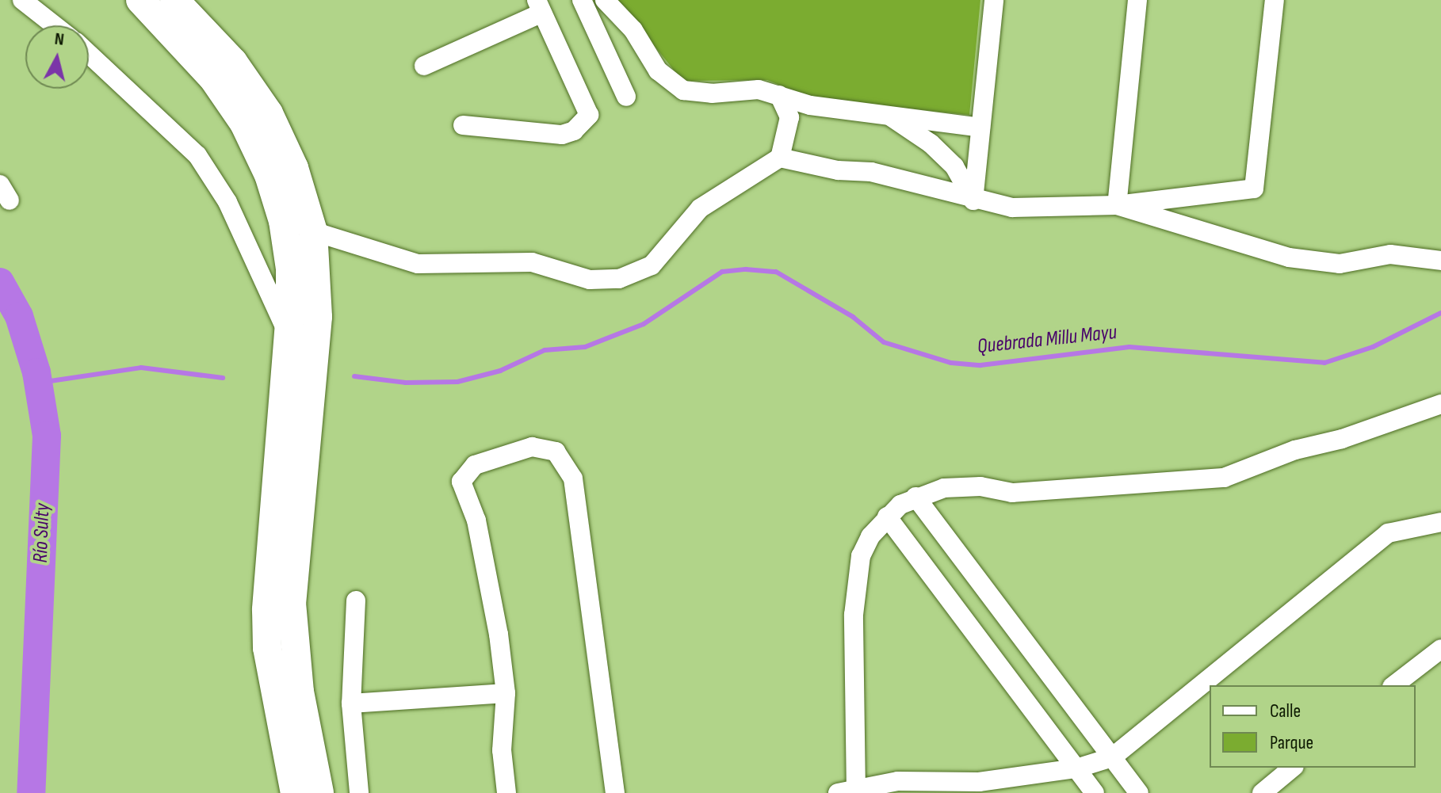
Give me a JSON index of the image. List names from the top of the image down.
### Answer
{
  "water": ["Quebrada Millu Mayu", "Río Sulty"],
  "legend": ["Calle", "Parque"],
  "north": "top"
}
